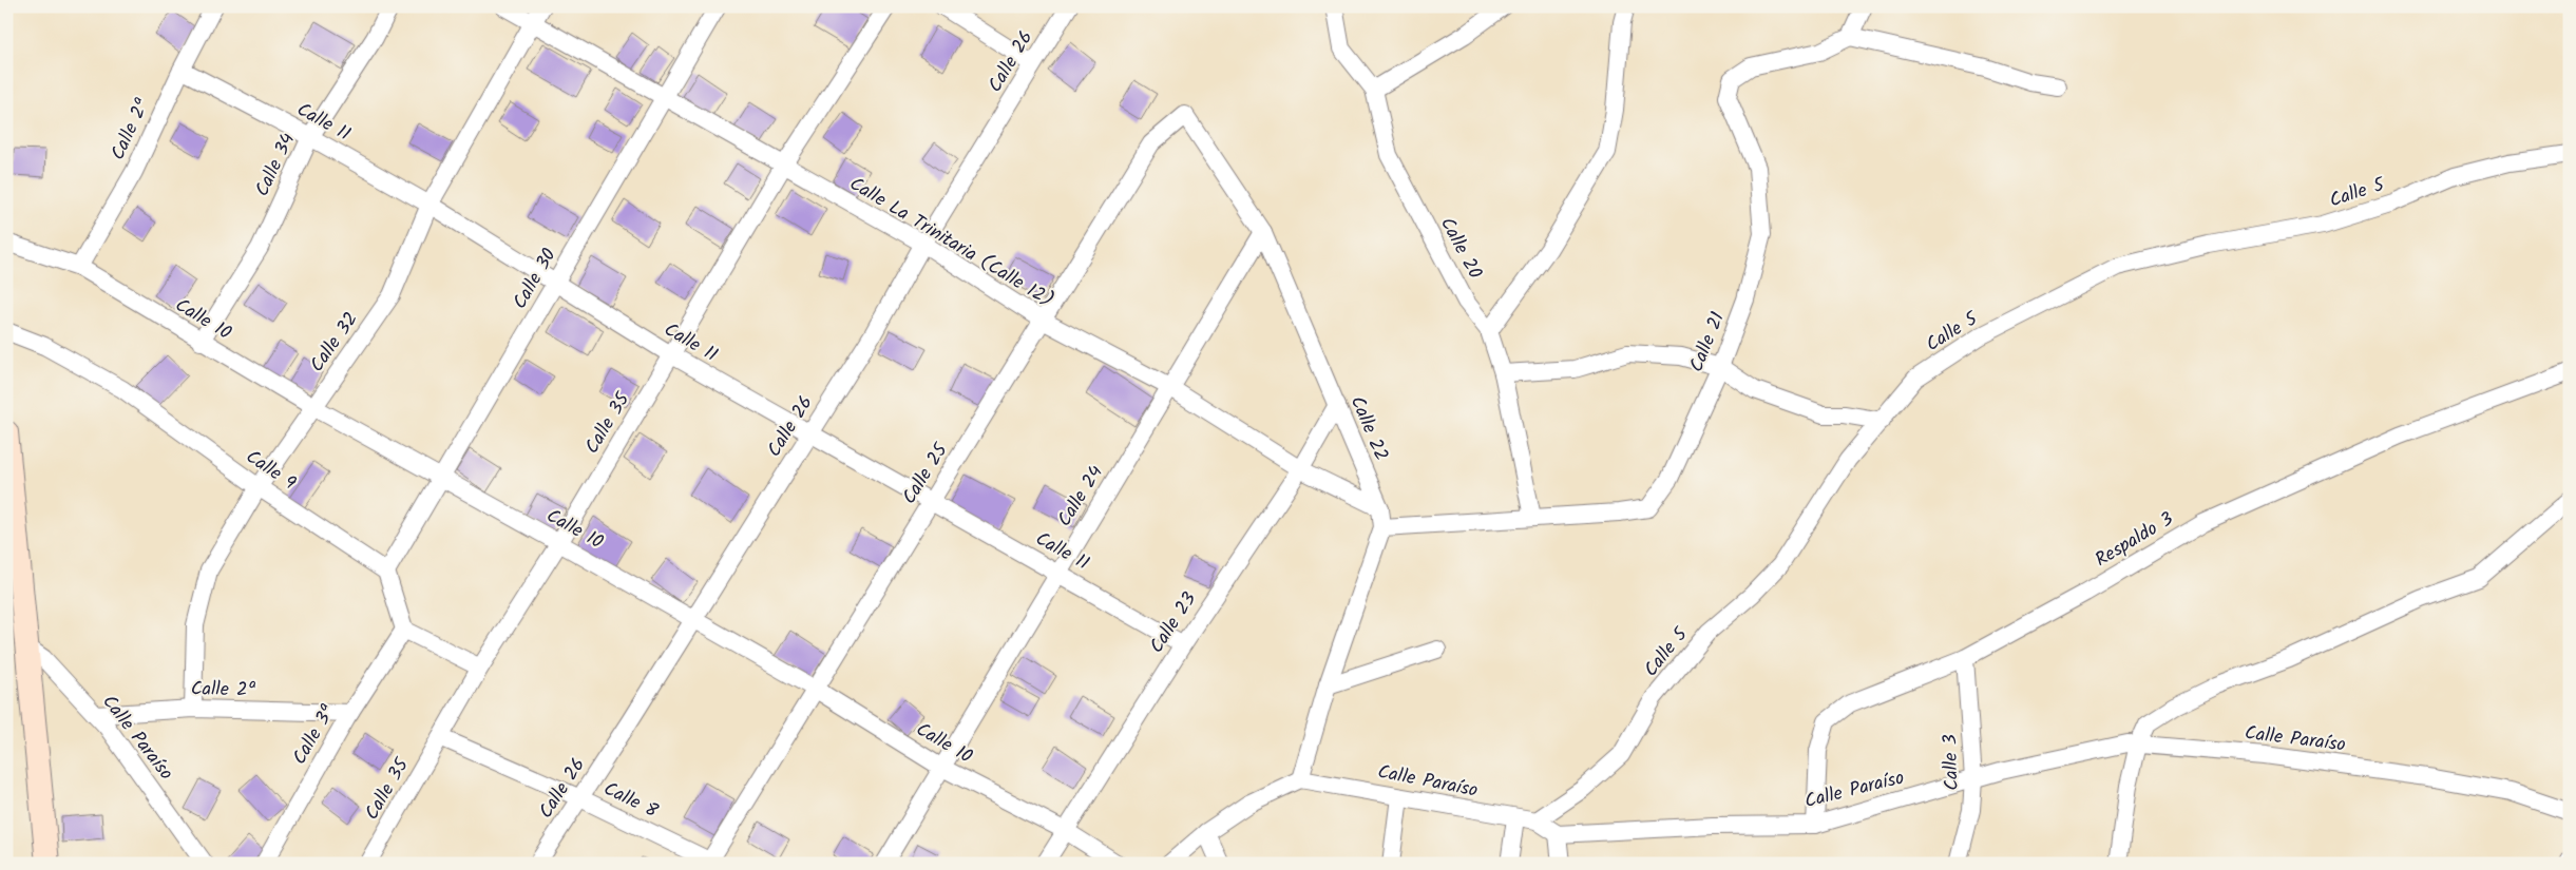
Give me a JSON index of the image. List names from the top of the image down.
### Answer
{
  "streets": {
    "street": [
      "Calle 26",
      "Calle 11",
      "Calle 2ª",
      "Calle 34",
      "Calle 5",
      "Calle La Trinitaria (Calle 12)",
      "Calle 20",
      "Calle 30",
      "Calle 10",
      "Calle 32",
      "Calle 21",
      "Calle 35",
      "Calle 22",
      "Calle 9",
      "Calle 25",
      "Calle 24",
      "Respaldo 3",
      "Calle 23",
      "Calle 3ª",
      "Calle Paraíso",
      "Calle 3",
      "Calle 8"
    ]
  },
  "crossings": [
    ["Calle 26", "Calle 11"],
    ["Calle 26", "Calle La Trinitaria (Calle 12)"],
    ["Calle 26", "Calle 10"],
    ["Calle 26", "Calle 8"],
    ["Calle 11", "Calle 2ª"],
    ["Calle 11", "Calle 34"],
    ["Calle 11", "Calle 30"],
    ["Calle 11", "Calle 32"],
    ["Calle 11", "Calle 35"],
    ["Calle 11", "Calle 25"],
    ["Calle 11", "Calle 24"],
    ["Calle 11", "Calle 23"],
    ["Calle 2ª", "Calle 10"],
    ["Calle 2ª", "Calle 32"],
    ["Calle 2ª", "Calle 3ª"],
    ["Calle 2ª", "Calle Paraíso"],
    ["Calle 34", "Calle 10"],
    ["Calle 5", "Calle Paraíso"],
    ["Calle La Trinitaria (Calle 12)", "Calle 30"],
    ["Calle La Trinitaria (Calle 12)", "Calle 32"],
    ["Calle La Trinitaria (Calle 12)", "Calle 35"],
    ["Calle La Trinitaria (Calle 12)", "Calle 22"],
    ["Calle La Trinitaria (Calle 12)", "Calle 25"],
    ["Calle La Trinitaria (Calle 12)", "Calle 24"],
    ["Calle La Trinitaria (Calle 12)", "Calle 23"],
    ["Calle 20", "Calle 21"],
    ["Calle 30", "Calle 10"],
    ["Calle 30", "Calle 9"],
    ["Calle 10", "Calle 32"],
    ["Calle 10", "Calle 35"],
    ["Calle 10", "Calle 25"],
    ["Calle 10", "Calle 24"],
    ["Calle 10", "Calle 23"],
    ["Calle 32", "Calle 9"],
    ["Calle 21", "Calle 22"],
    ["Calle 35", "Calle 8"],
    ["Calle 22", "Calle 25"],
    ["Calle 22", "Calle 24"],
    ["Calle 22", "Calle 23"],
    ["Calle 22", "Calle Paraíso"],
    ["Calle 25", "Calle 8"],
    ["Respaldo 3", "Calle Paraíso"],
    ["Respaldo 3", "Calle 3"],
    ["Calle Paraíso", "Calle 3"]
  ]
}
